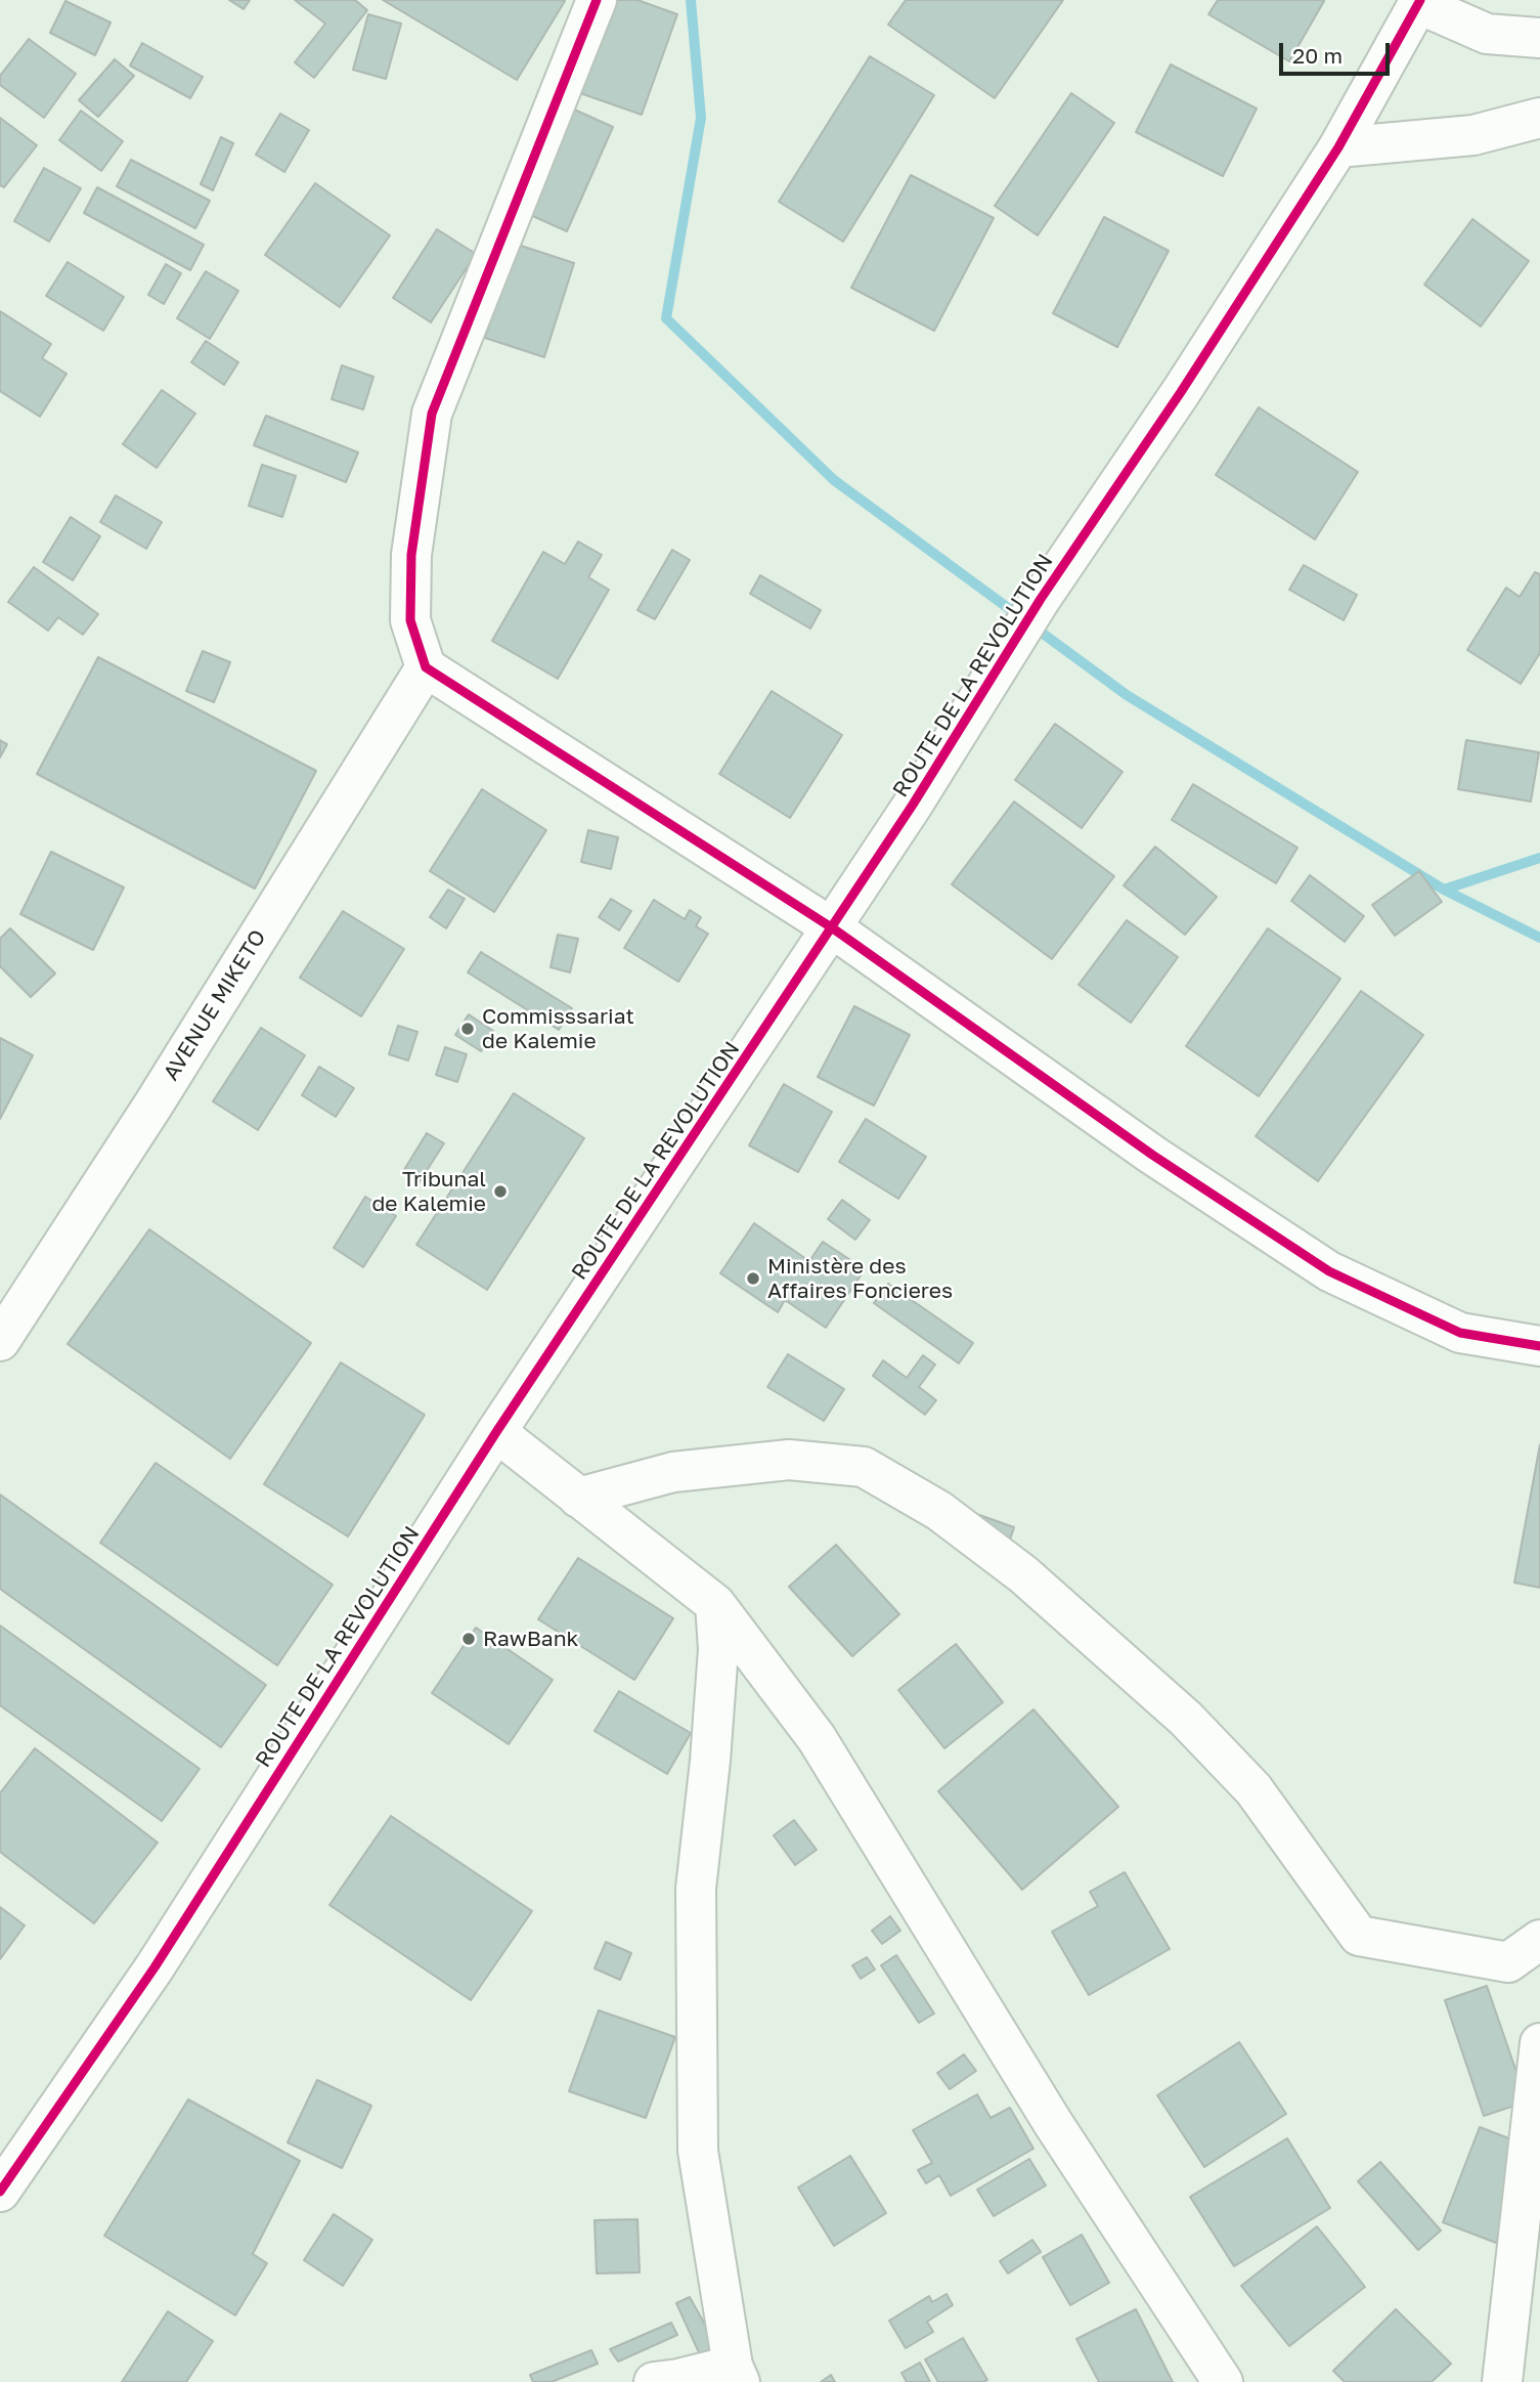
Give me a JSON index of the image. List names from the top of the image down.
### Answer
{
  "streets": {
    "street": ["ROUTE DE LA REVOLUTION", "AVENUE MIKETO"]
  },
  "places": [
    "Commisssariat de Kalemie",
    "Tribunal de Kalemie",
    "Ministère des Affaires Foncieres",
    "RawBank"
  ],
  "scale_bar": "20 m"
}
